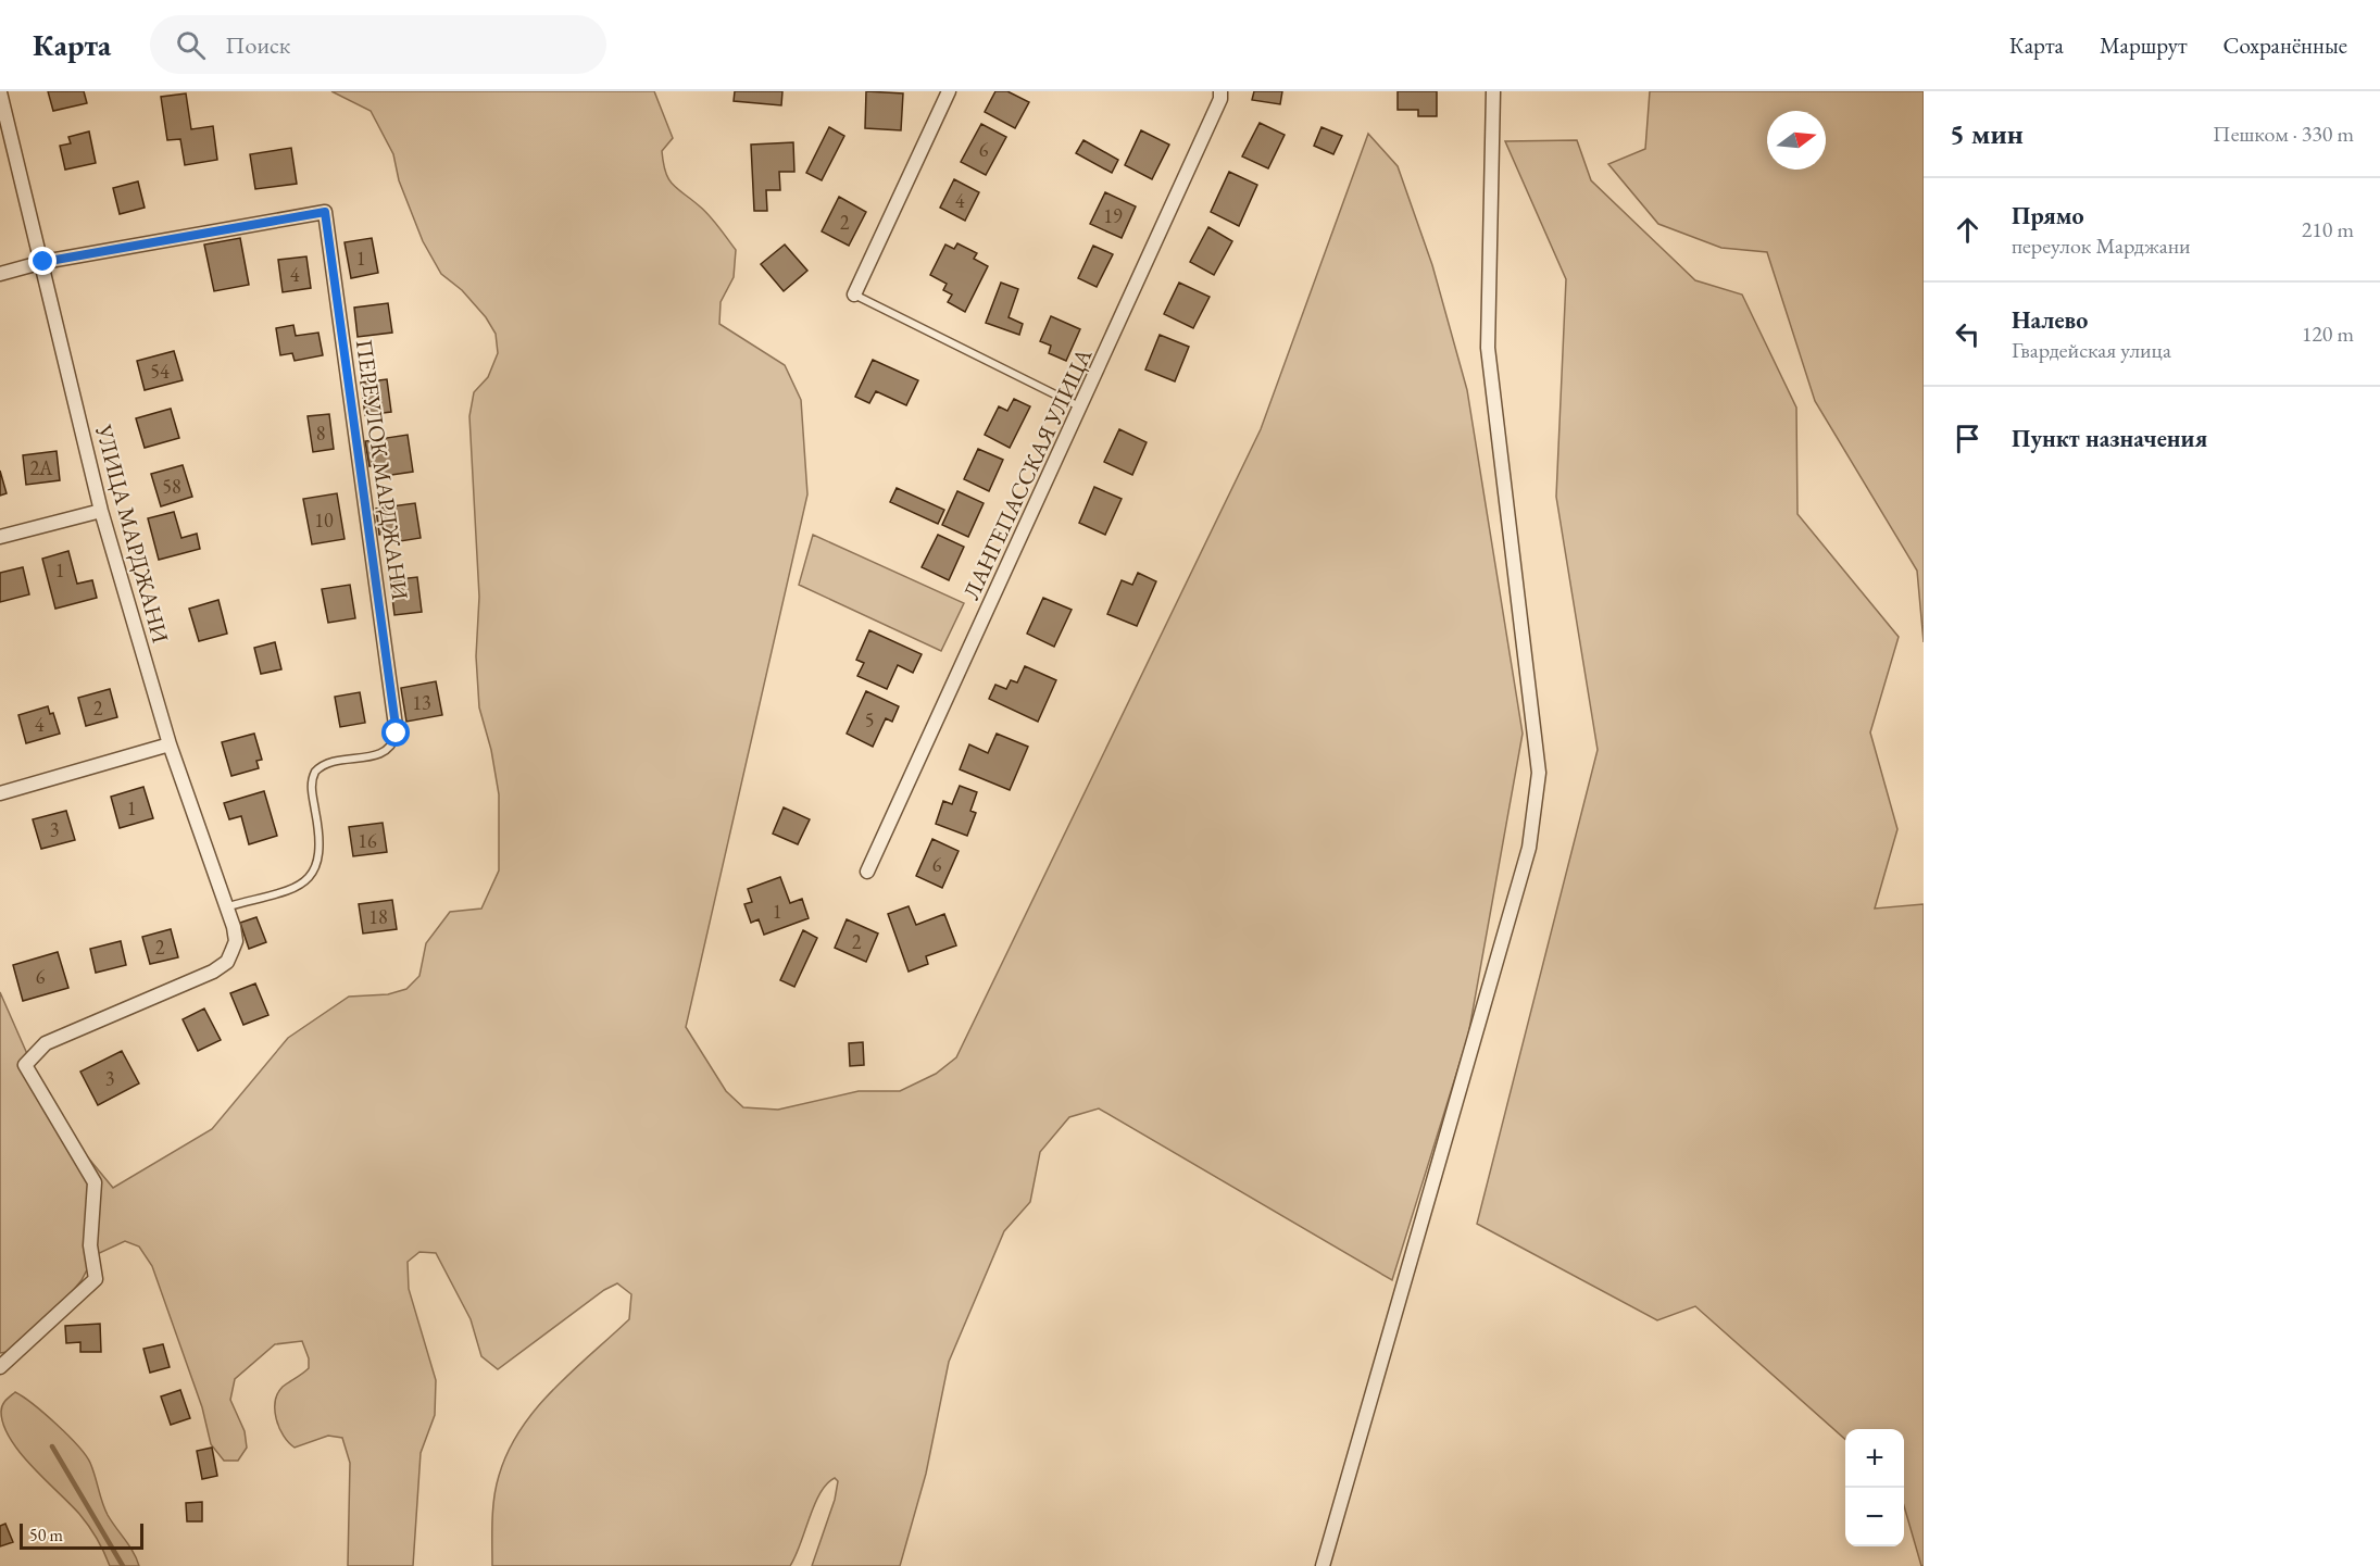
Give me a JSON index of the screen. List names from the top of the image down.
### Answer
{
  "streets": {
    "street": ["ПЕРЕУЛОК МАРДЖАНИ", "ЛАНГЕПАССКАЯ УЛИЦА", "УЛИЦА МАРДЖАНИ"]
  },
  "crossings": [
    ["ПЕРЕУЛОК МАРДЖАНИ", "УЛИЦА МАРДЖАНИ"]
  ],
  "house_numbers": [
    "6",
    "4",
    "19",
    "2",
    "1",
    "4",
    "54",
    "8",
    "2А",
    "58",
    "10",
    "1",
    "13",
    "2",
    "5",
    "4",
    "1",
    "3",
    "16",
    "6",
    "1",
    "18",
    "2",
    "2",
    "6",
    "3"
  ],
  "scale_bar": "50 m",
  "north": "right",
  "page": {
    "header": "Карта",
    "search": "Поиск",
    "nav": ["Карта", "Маршрут", "Сохранённые"],
    "heading": ["5 мин", "Пешком · 330 m"],
    "list": [
      ["Прямо", "переулок Марджани", "210 m"],
      ["Налево", "Гвардейская улица", "120 m"],
      "Пункт назначения"
    ],
    "map_buttons": ["+", "−"],
    "scale": "50 m"
  }
}
